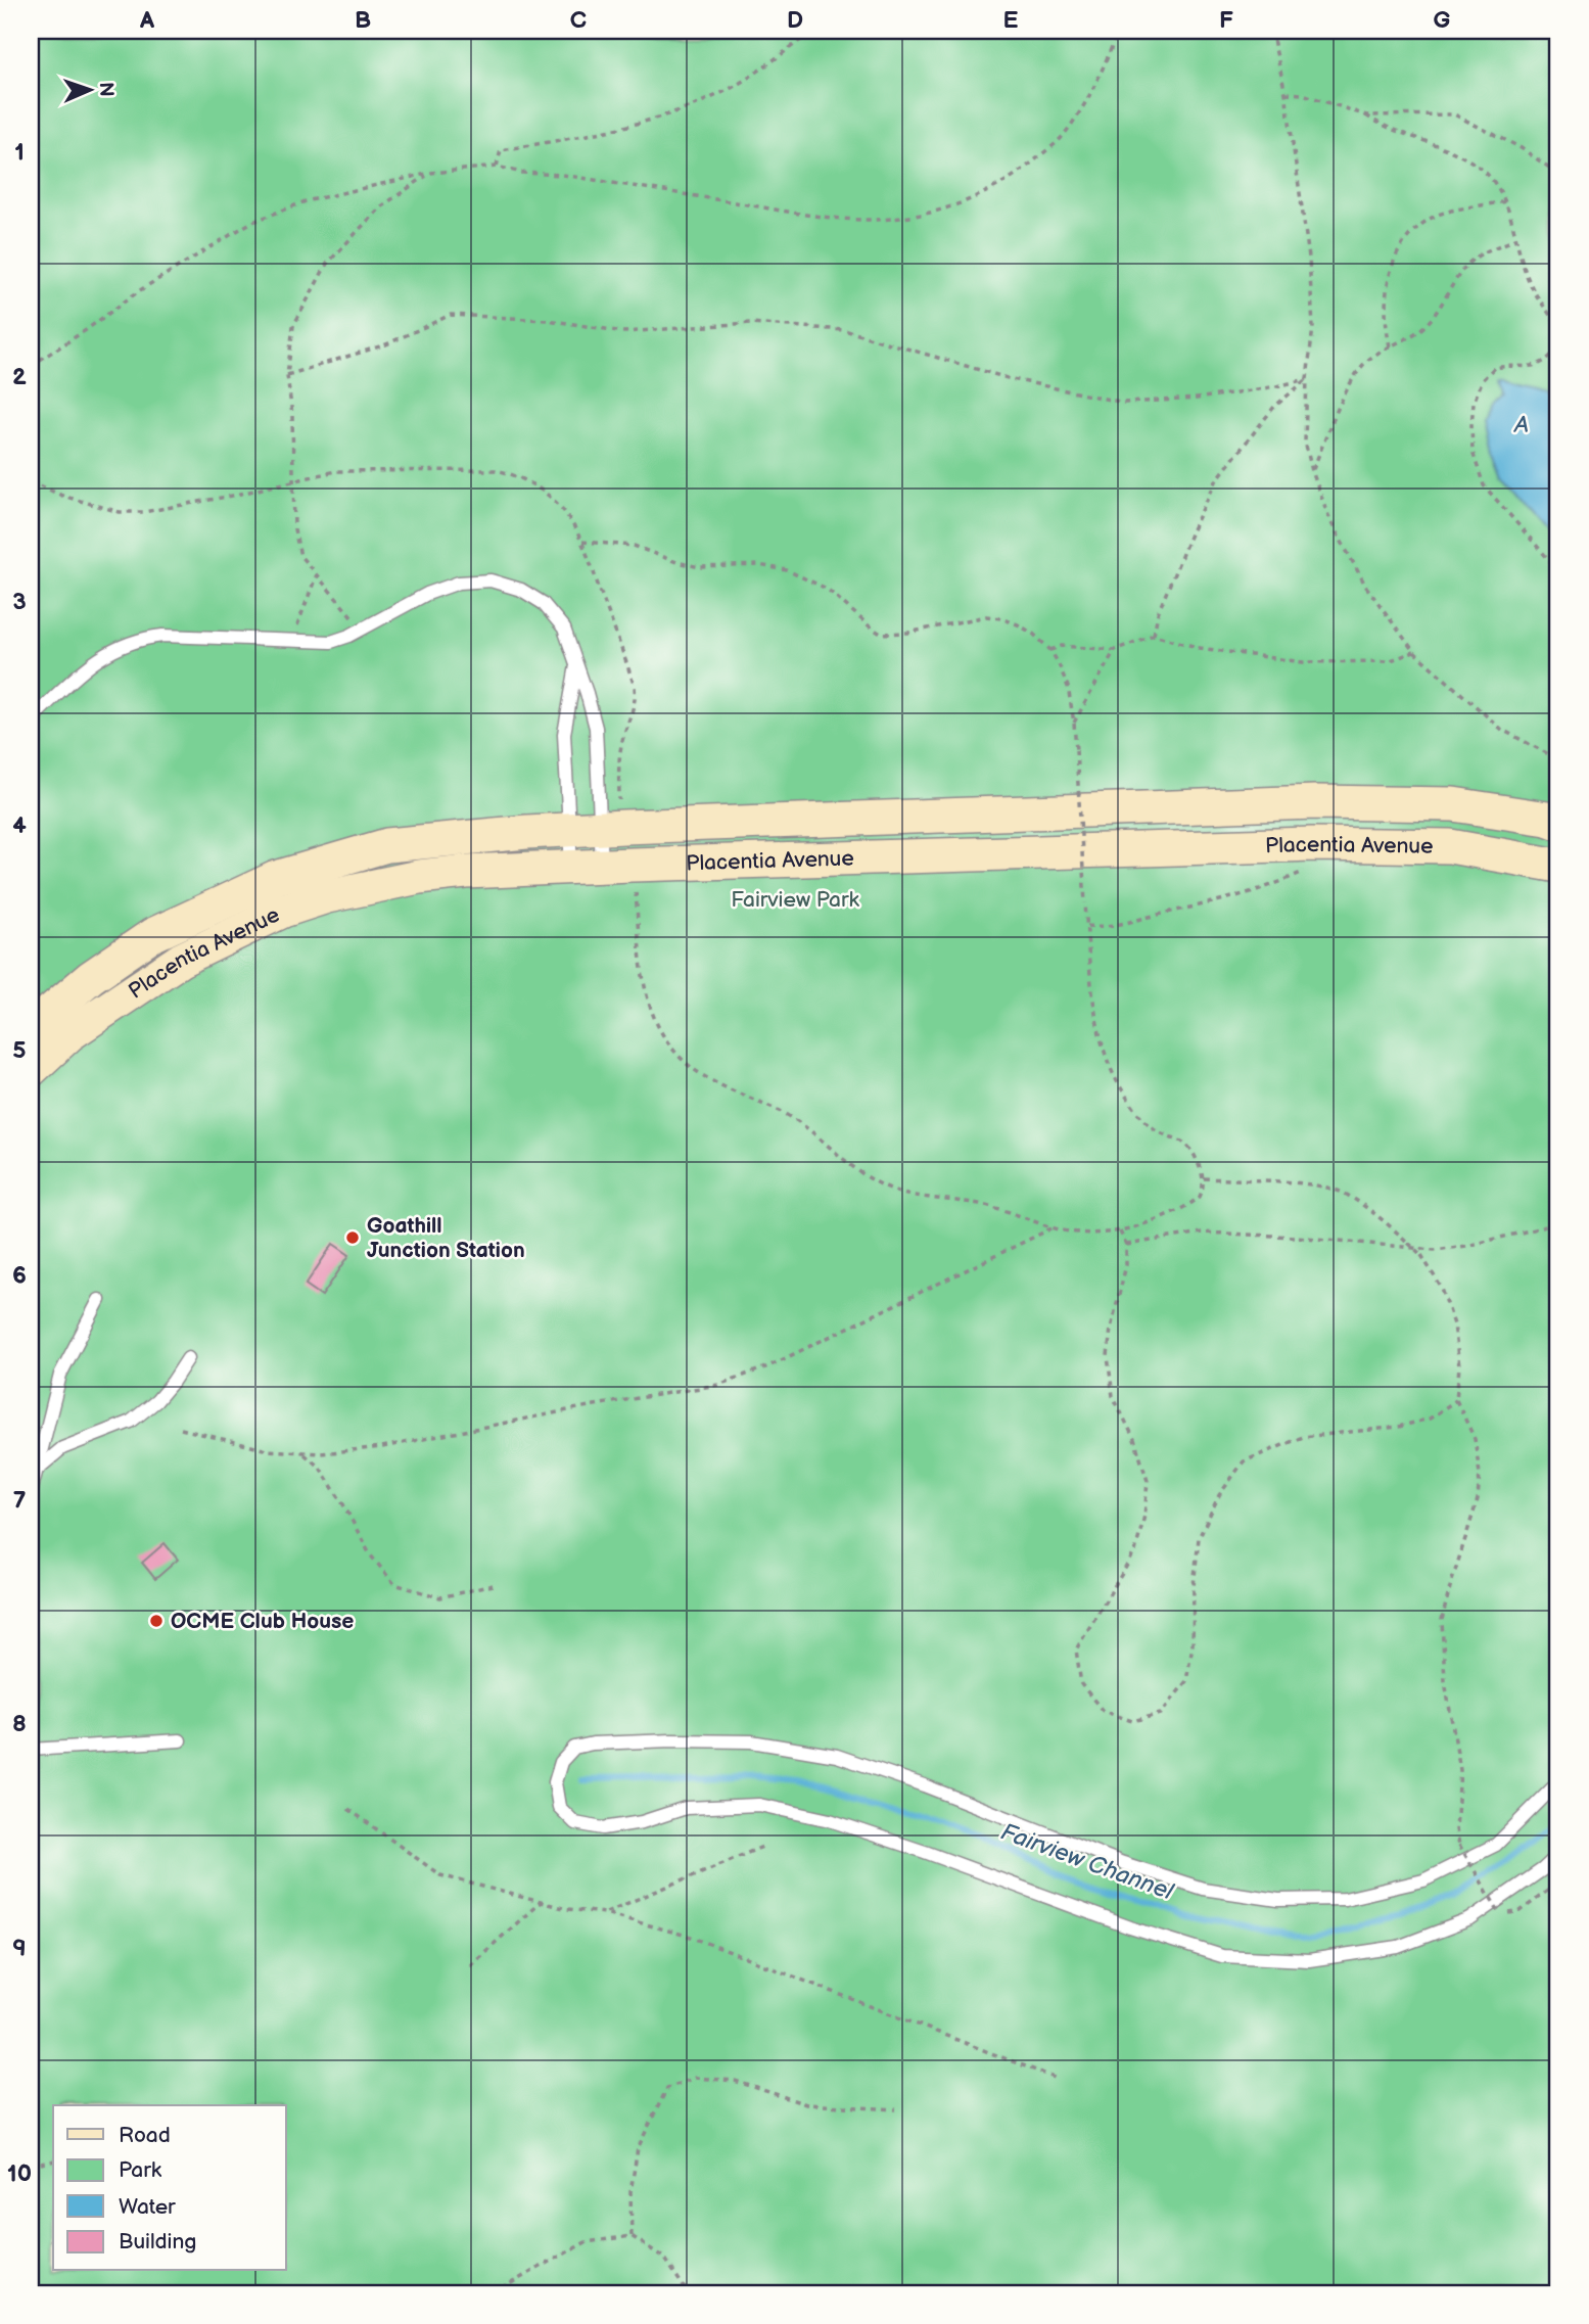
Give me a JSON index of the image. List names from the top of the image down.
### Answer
{
  "streets": {
    "main road": ["Placentia Avenue"]
  },
  "water": ["A", "Fairview Channel"],
  "parks": ["Fairview Park"],
  "places": ["Goathill Junction Station", "OCME Club House"],
  "legend": [
    "Road",
    "Park",
    "Water",
    "Building"
  ],
  "north": "right",
  "grid": {
    "columns": [
      "A",
      "B",
      "C",
      "D",
      "E",
      "F",
      "G"
    ],
    "rows": [
      "1",
      "2",
      "3",
      "4",
      "5",
      "6",
      "7",
      "8",
      "9",
      "10"
    ]
  }
}
